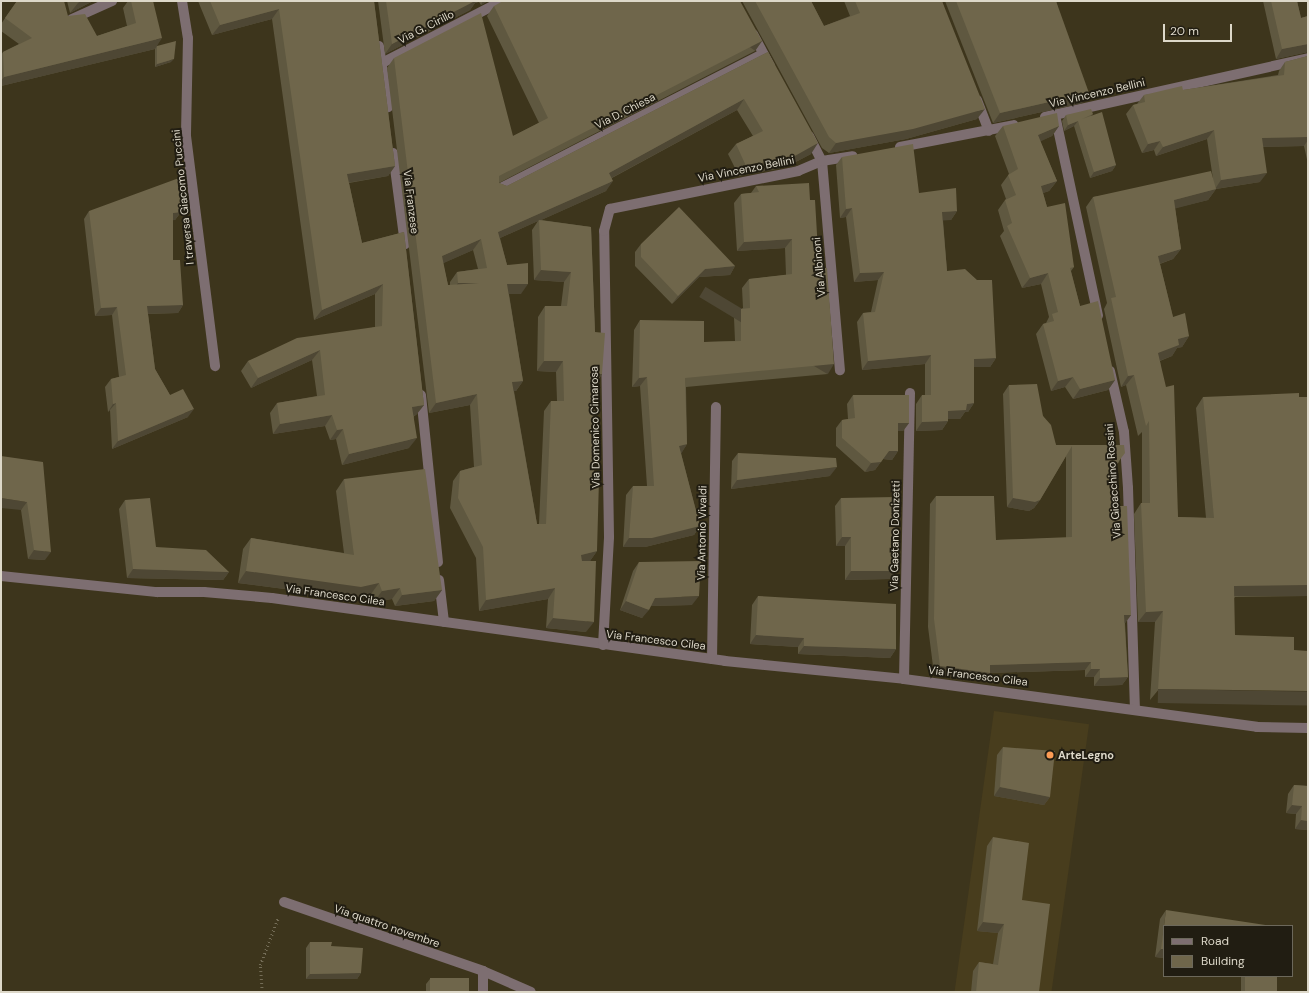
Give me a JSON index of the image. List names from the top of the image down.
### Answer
{
  "streets": {
    "street": [
      "Via G. Cirillo",
      "Via Vincenzo Bellini",
      "Via D. Chiesa",
      "I traversa Giacomo Puccini",
      "Via Franzese",
      "Via Albinoni",
      "Via Domenico Cimarosa",
      "Via Gioacchino Rossini",
      "Via Antonio Vivaldi",
      "Via Gaetano Donizetti",
      "Via Francesco Cilea",
      "Via quattro novembre"
    ]
  },
  "crossings": [
    ["Via Vincenzo Bellini", "Via Albinoni"],
    ["Via Vincenzo Bellini", "Via Domenico Cimarosa"],
    ["Via Domenico Cimarosa", "Via Francesco Cilea"],
    ["Via Gioacchino Rossini", "Via Francesco Cilea"],
    ["Via Antonio Vivaldi", "Via Francesco Cilea"],
    ["Via Gaetano Donizetti", "Via Francesco Cilea"]
  ],
  "places": ["ArteLegno"],
  "legend": ["Road", "Building"],
  "scale_bar": "20 m"
}
